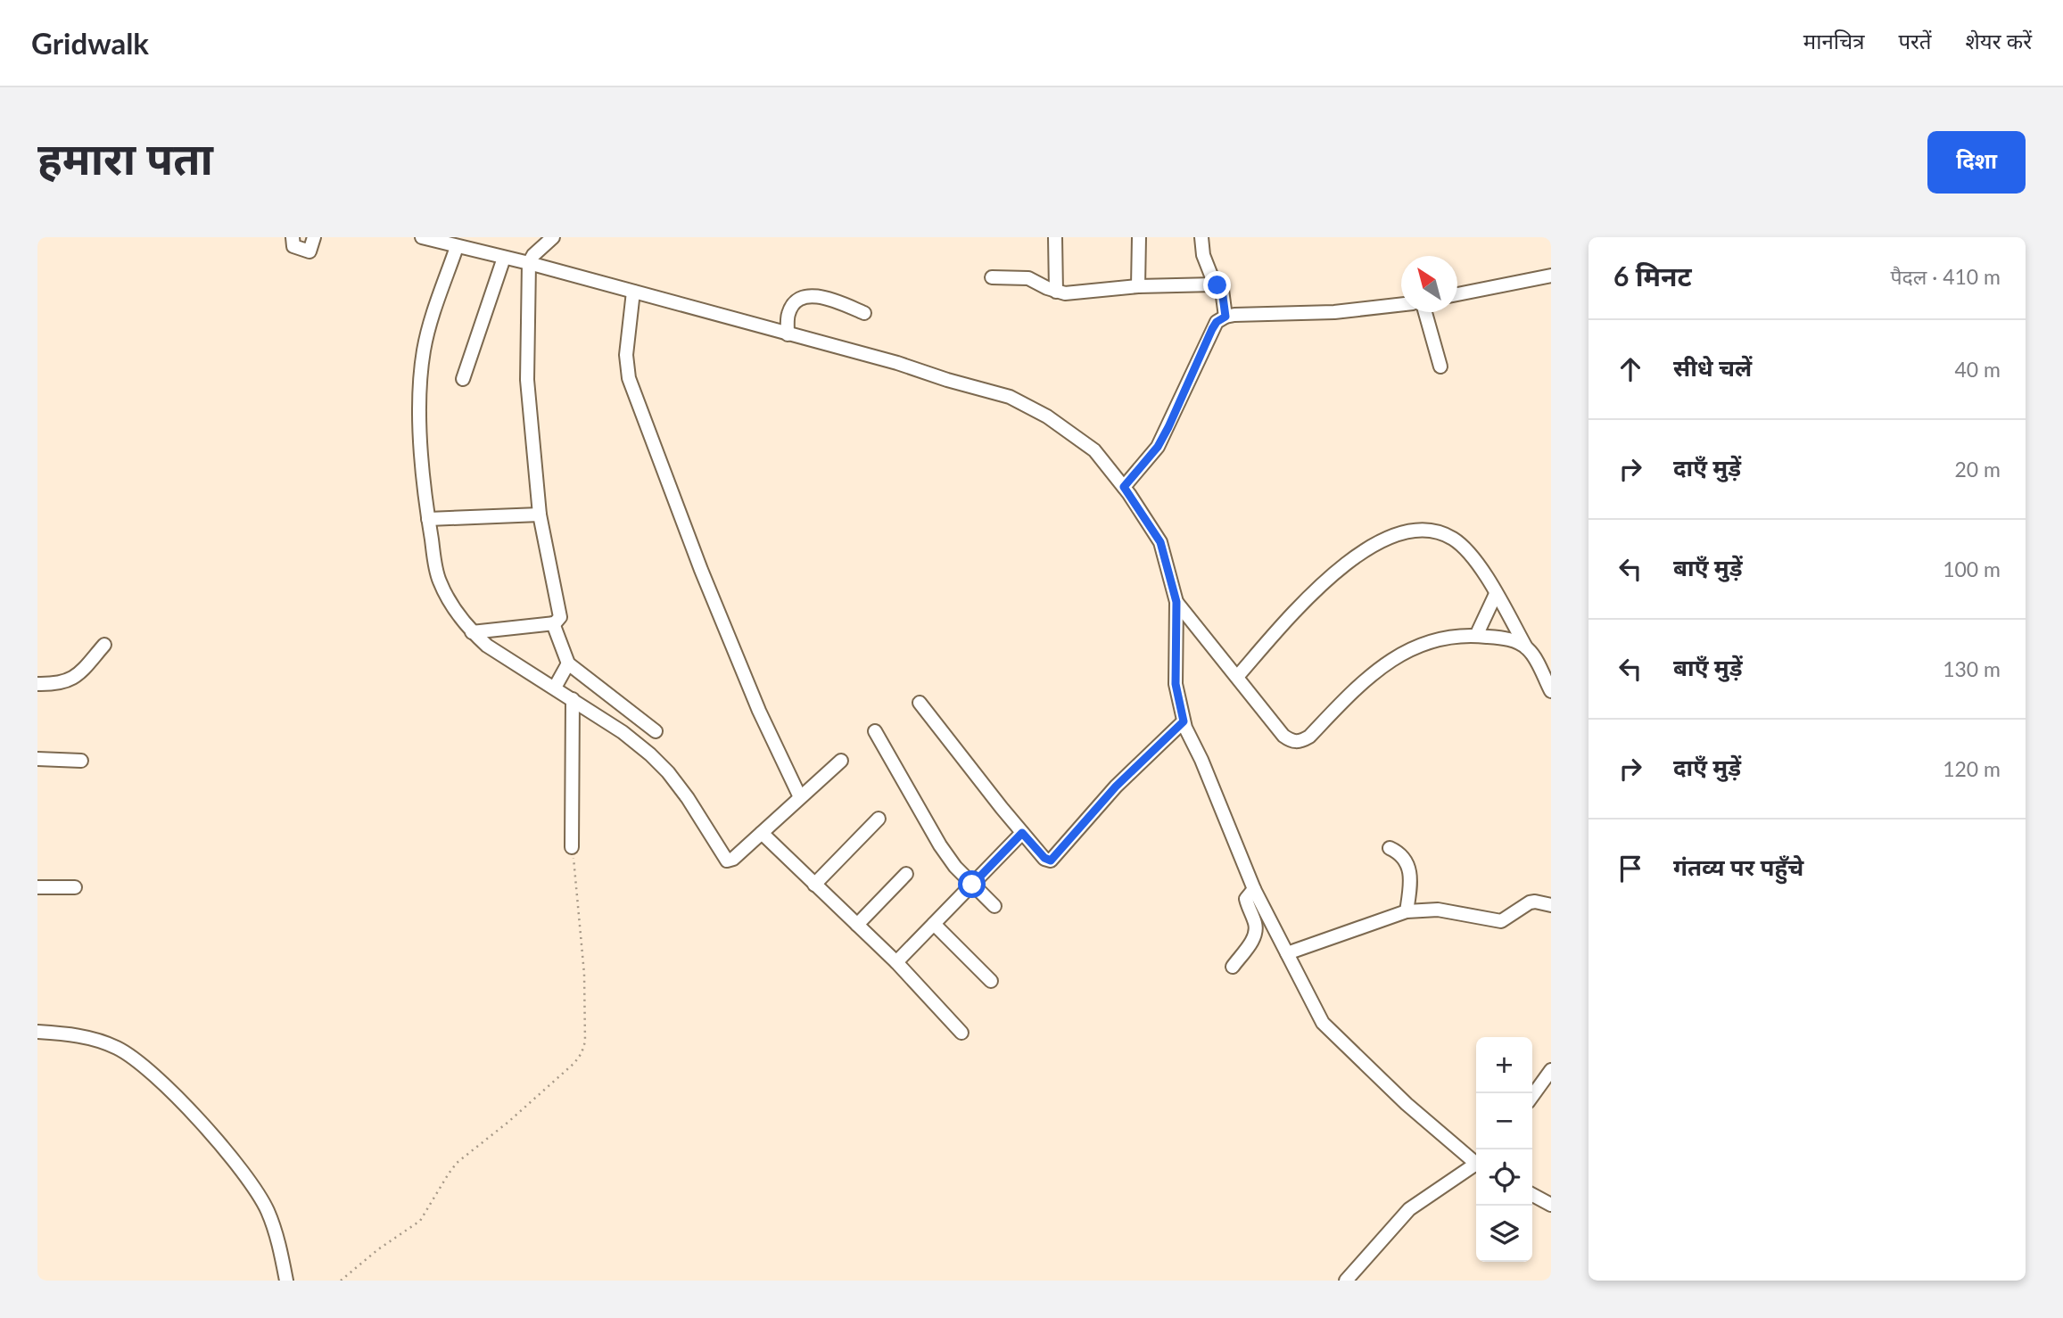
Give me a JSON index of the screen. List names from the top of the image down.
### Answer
{
  "north": "top left",
  "page": {
    "header": "Gridwalk",
    "nav": ["मानचित्र", "परतें", "शेयर करें"],
    "buttons": "दिशा",
    "title": "हमारा पता",
    "heading": ["6 मिनट", "पैदल · 410 m"],
    "list": [
      ["सीधे चलें", "40 m"],
      ["दाएँ मुड़ें", "20 m"],
      ["बाएँ मुड़ें", "100 m"],
      ["बाएँ मुड़ें", "130 m"],
      ["दाएँ मुड़ें", "120 m"],
      "गंतव्य पर पहुँचे"
    ],
    "map_buttons": ["+", "−"]
  }
}
